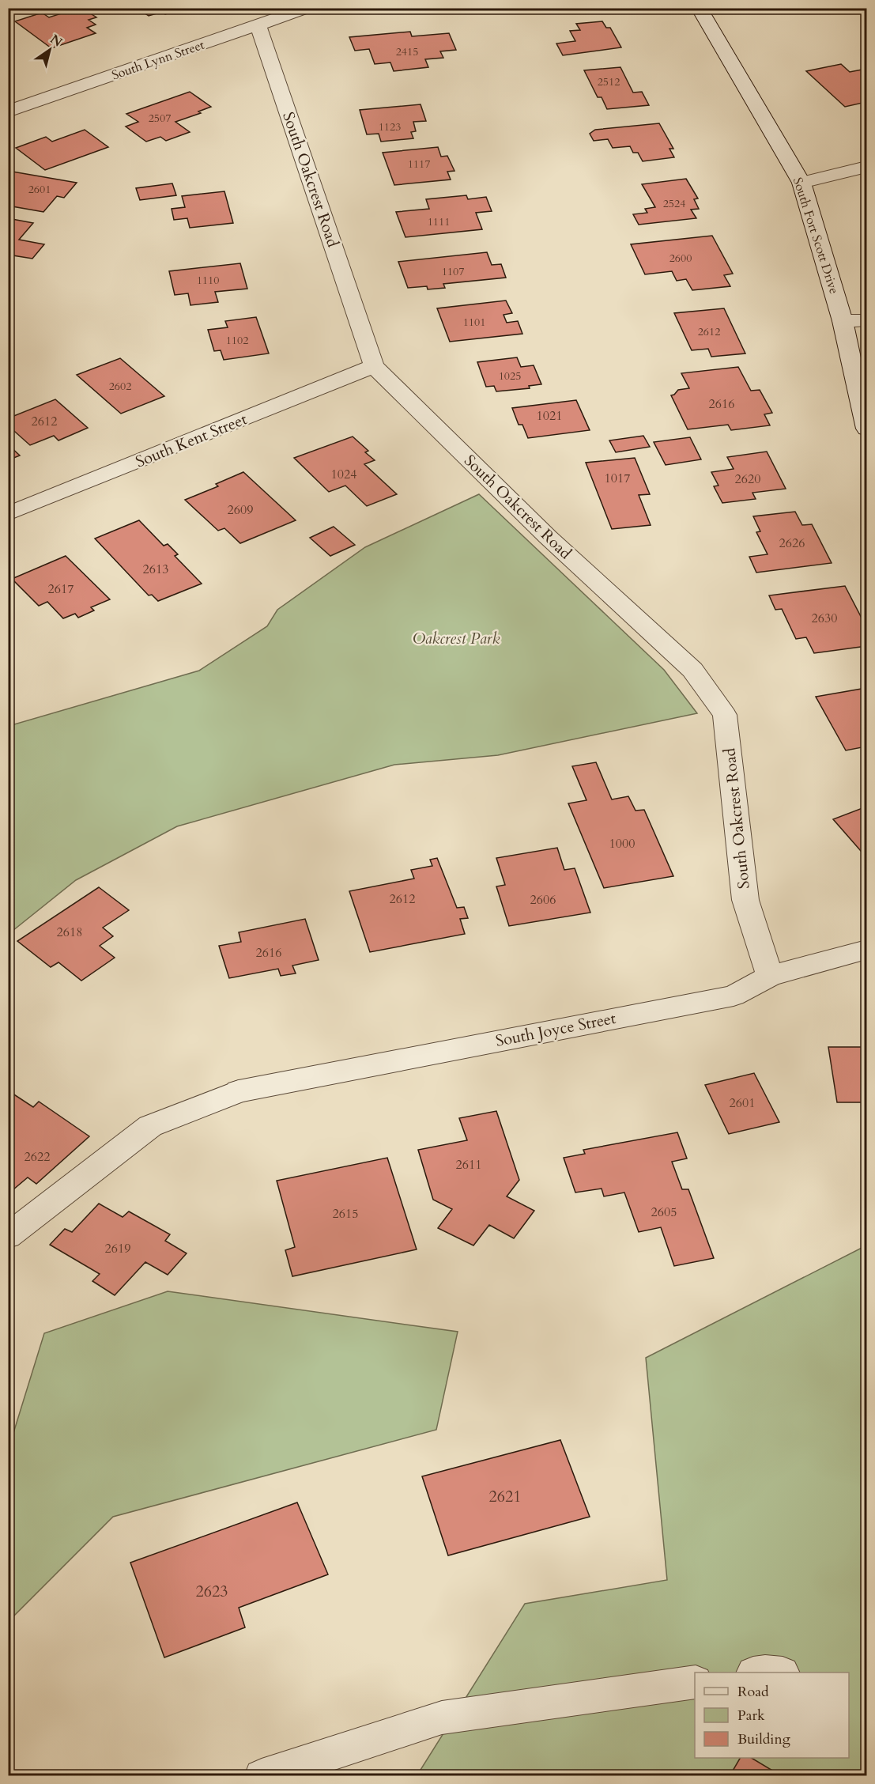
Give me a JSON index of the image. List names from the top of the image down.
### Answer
{
  "streets": {
    "street": [
      "South Lynn Street",
      "South Oakcrest Road",
      "South Fort Scott Drive",
      "South Kent Street",
      "South Joyce Street"
    ]
  },
  "crossings": [
    ["South Lynn Street", "South Oakcrest Road"],
    ["South Oakcrest Road", "South Kent Street"],
    ["South Oakcrest Road", "South Joyce Street"]
  ],
  "parks": ["Oakcrest Park"],
  "house_numbers": [
    "2415",
    "2512",
    "2507",
    "1123",
    "1117",
    "2601",
    "2524",
    "1111",
    "2600",
    "1107",
    "1110",
    "1101",
    "2612",
    "1102",
    "1025",
    "2602",
    "2616",
    "1021",
    "2612",
    "1024",
    "1017",
    "2620",
    "2609",
    "2626",
    "2613",
    "2617",
    "2630",
    "1000",
    "2612",
    "2606",
    "2618",
    "2616",
    "2601",
    "2622",
    "2611",
    "2605",
    "2615",
    "2619",
    "2621",
    "2623"
  ],
  "legend": ["Road", "Park", "Building"],
  "north": "top right"
}
